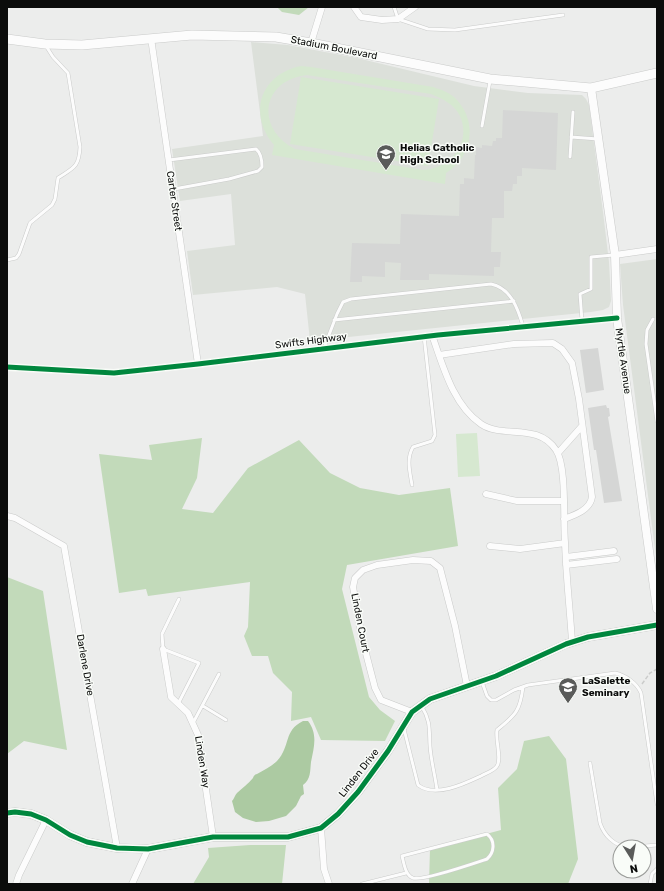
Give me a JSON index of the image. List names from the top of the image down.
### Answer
{
  "streets": {
    "main road": ["Stadium Boulevard"],
    "street": [
      "Carter Street",
      "Swifts Highway",
      "Myrtle Avenue",
      "Linden Court",
      "Darlene Drive",
      "Linden Way",
      "Linden Drive"
    ]
  },
  "crossings": [
    ["Stadium Boulevard", "Carter Street"],
    ["Stadium Boulevard", "Myrtle Avenue"],
    ["Carter Street", "Swifts Highway"],
    ["Swifts Highway", "Myrtle Avenue"],
    ["Linden Court", "Linden Drive"],
    ["Darlene Drive", "Linden Drive"],
    ["Linden Way", "Linden Drive"]
  ],
  "places": {
    "school or university": ["Helias Catholic High School", "LaSalette Seminary"]
  },
  "north": "bottom"
}
